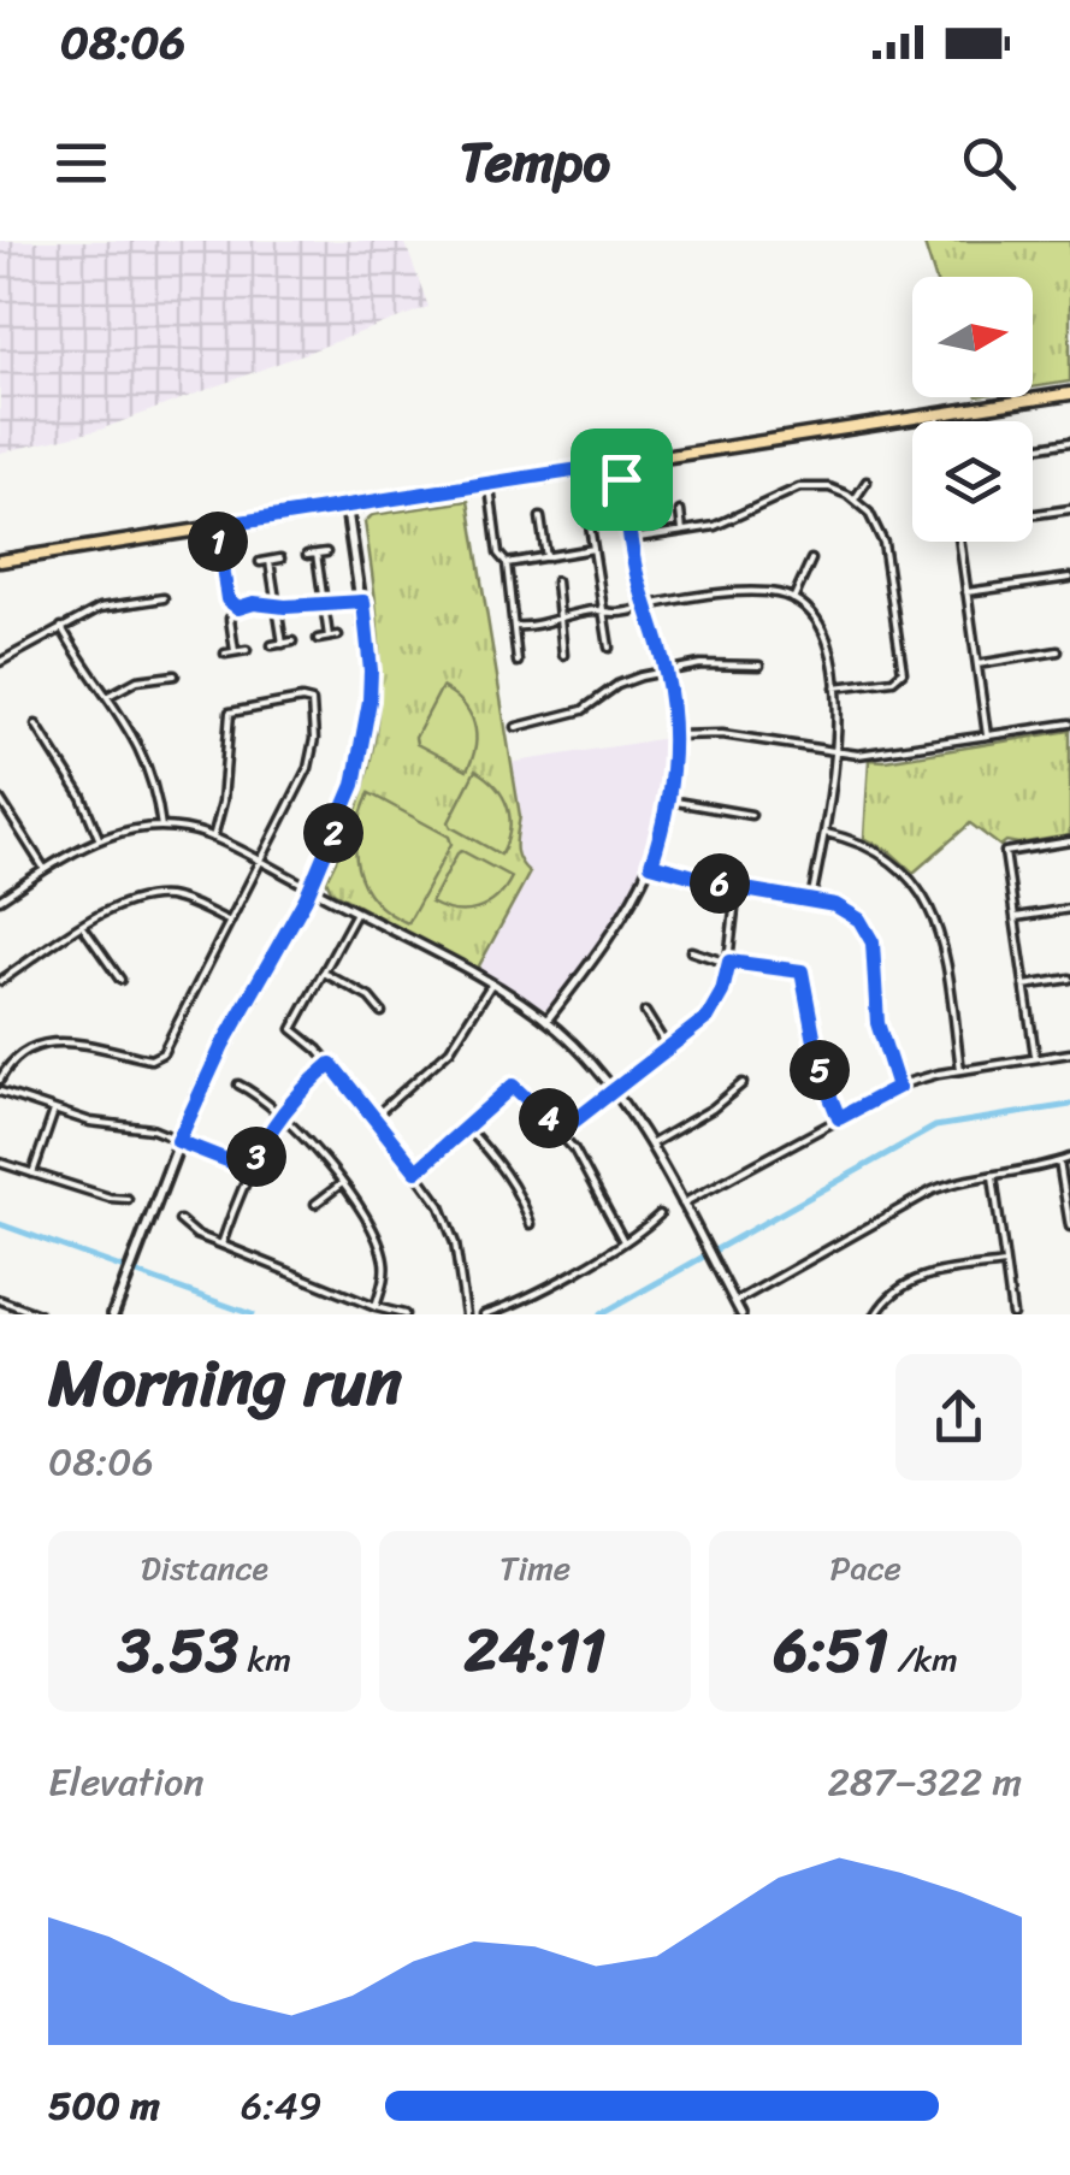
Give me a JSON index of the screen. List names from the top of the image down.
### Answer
{
  "north": "right",
  "page": {
    "status": "08:06",
    "header": "Tempo",
    "pins": [
      "1",
      "2",
      "6",
      "5",
      "4",
      "3"
    ],
    "heading": ["Morning run", "08:06"],
    "stats": [
      ["Distance", "3.53 km"],
      ["Time", "24:11"],
      ["Pace", "6:51 /km"]
    ],
    "chart": ["Elevation", "287–322 m"],
    "list": [
      {
        "name": "500 m",
        "note": "6:49"
      }
    ]
  }
}
